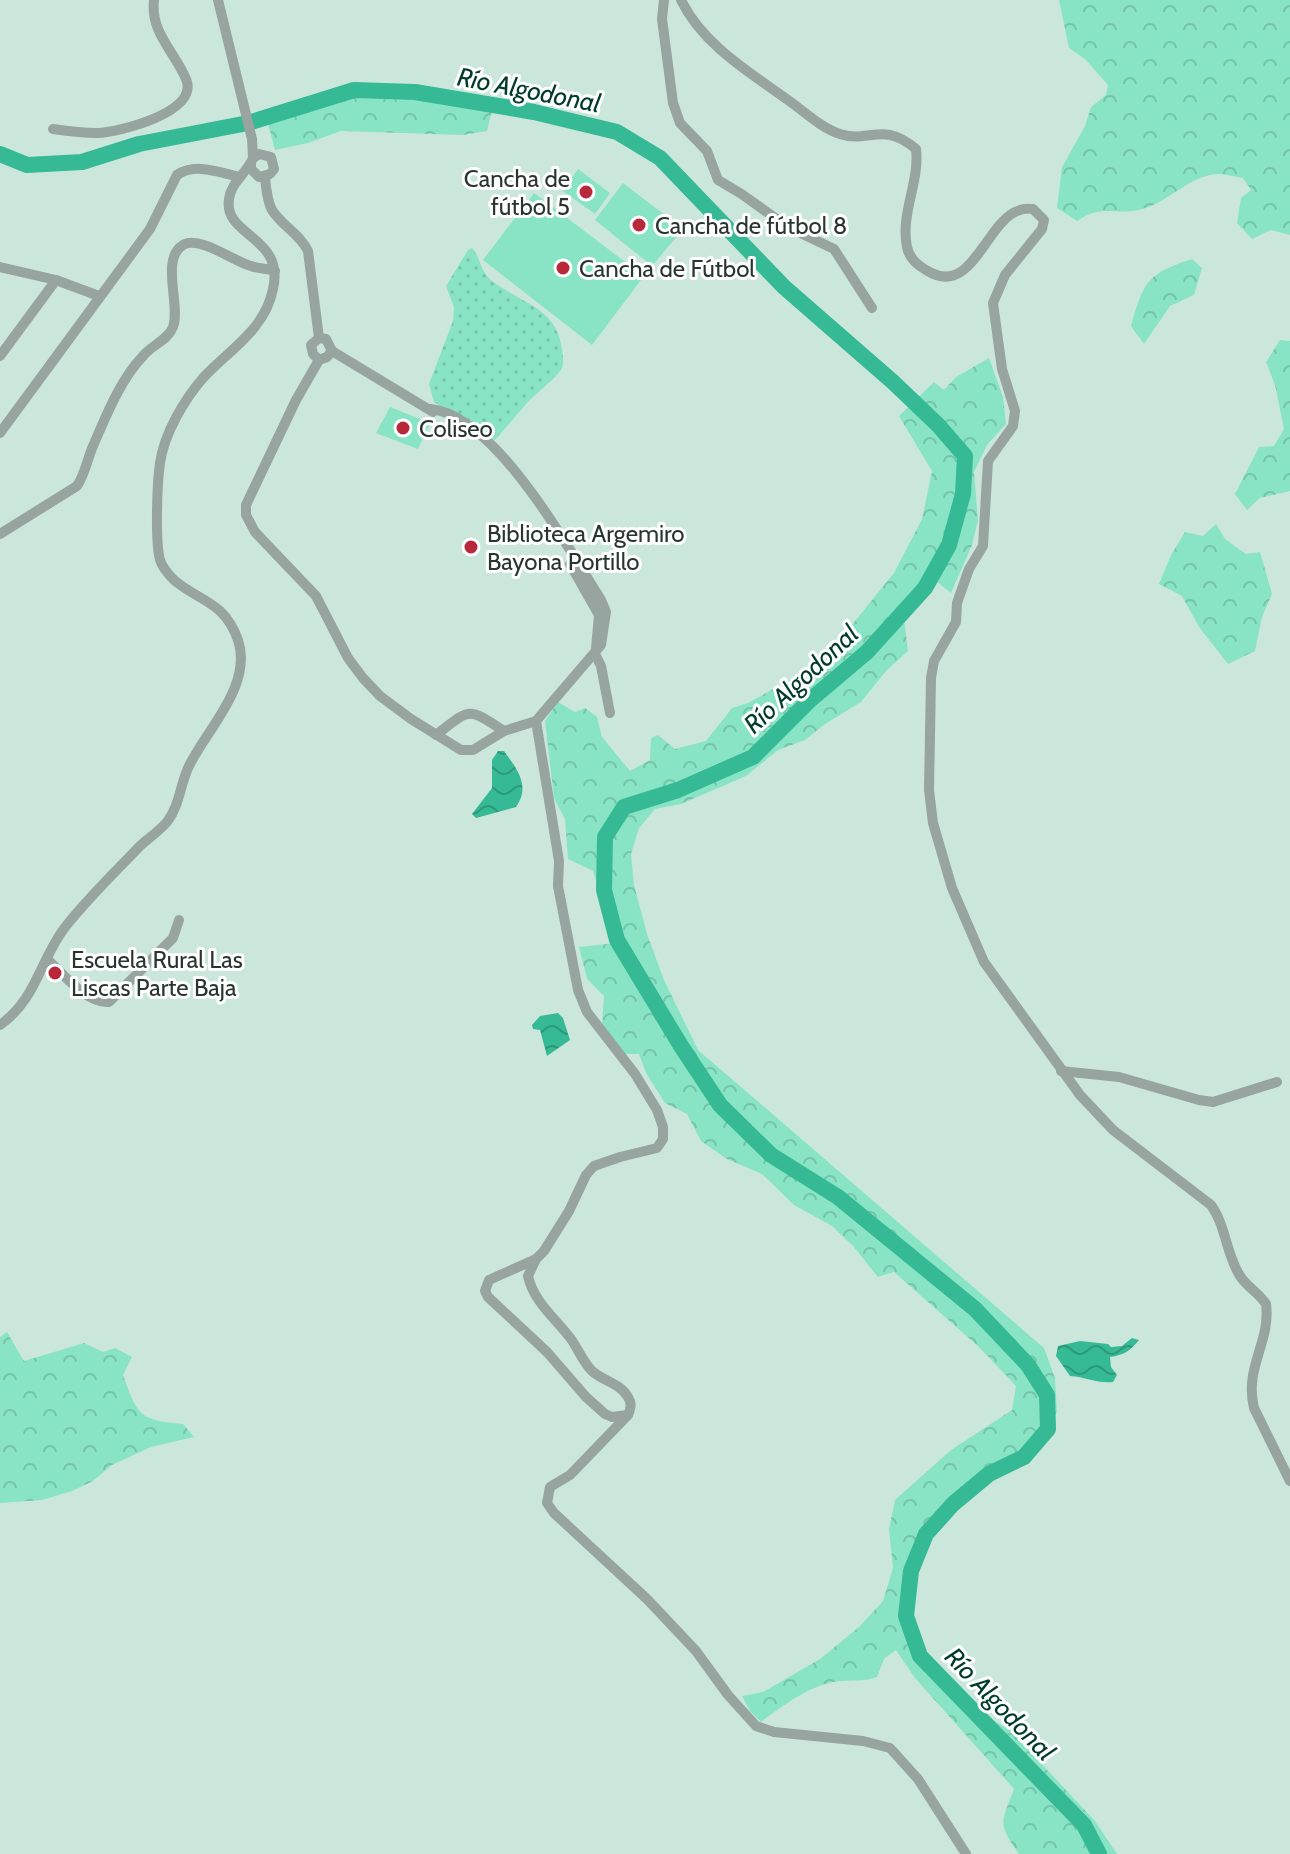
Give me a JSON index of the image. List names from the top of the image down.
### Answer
{
  "water": ["Río Algodonal"],
  "places": [
    "Cancha de fútbol 5",
    "Cancha de fútbol 8",
    "Cancha de Fútbol",
    "Coliseo",
    "Biblioteca Argemiro Bayona Portillo",
    "Escuela Rural Las Liscas Parte Baja"
  ]
}
